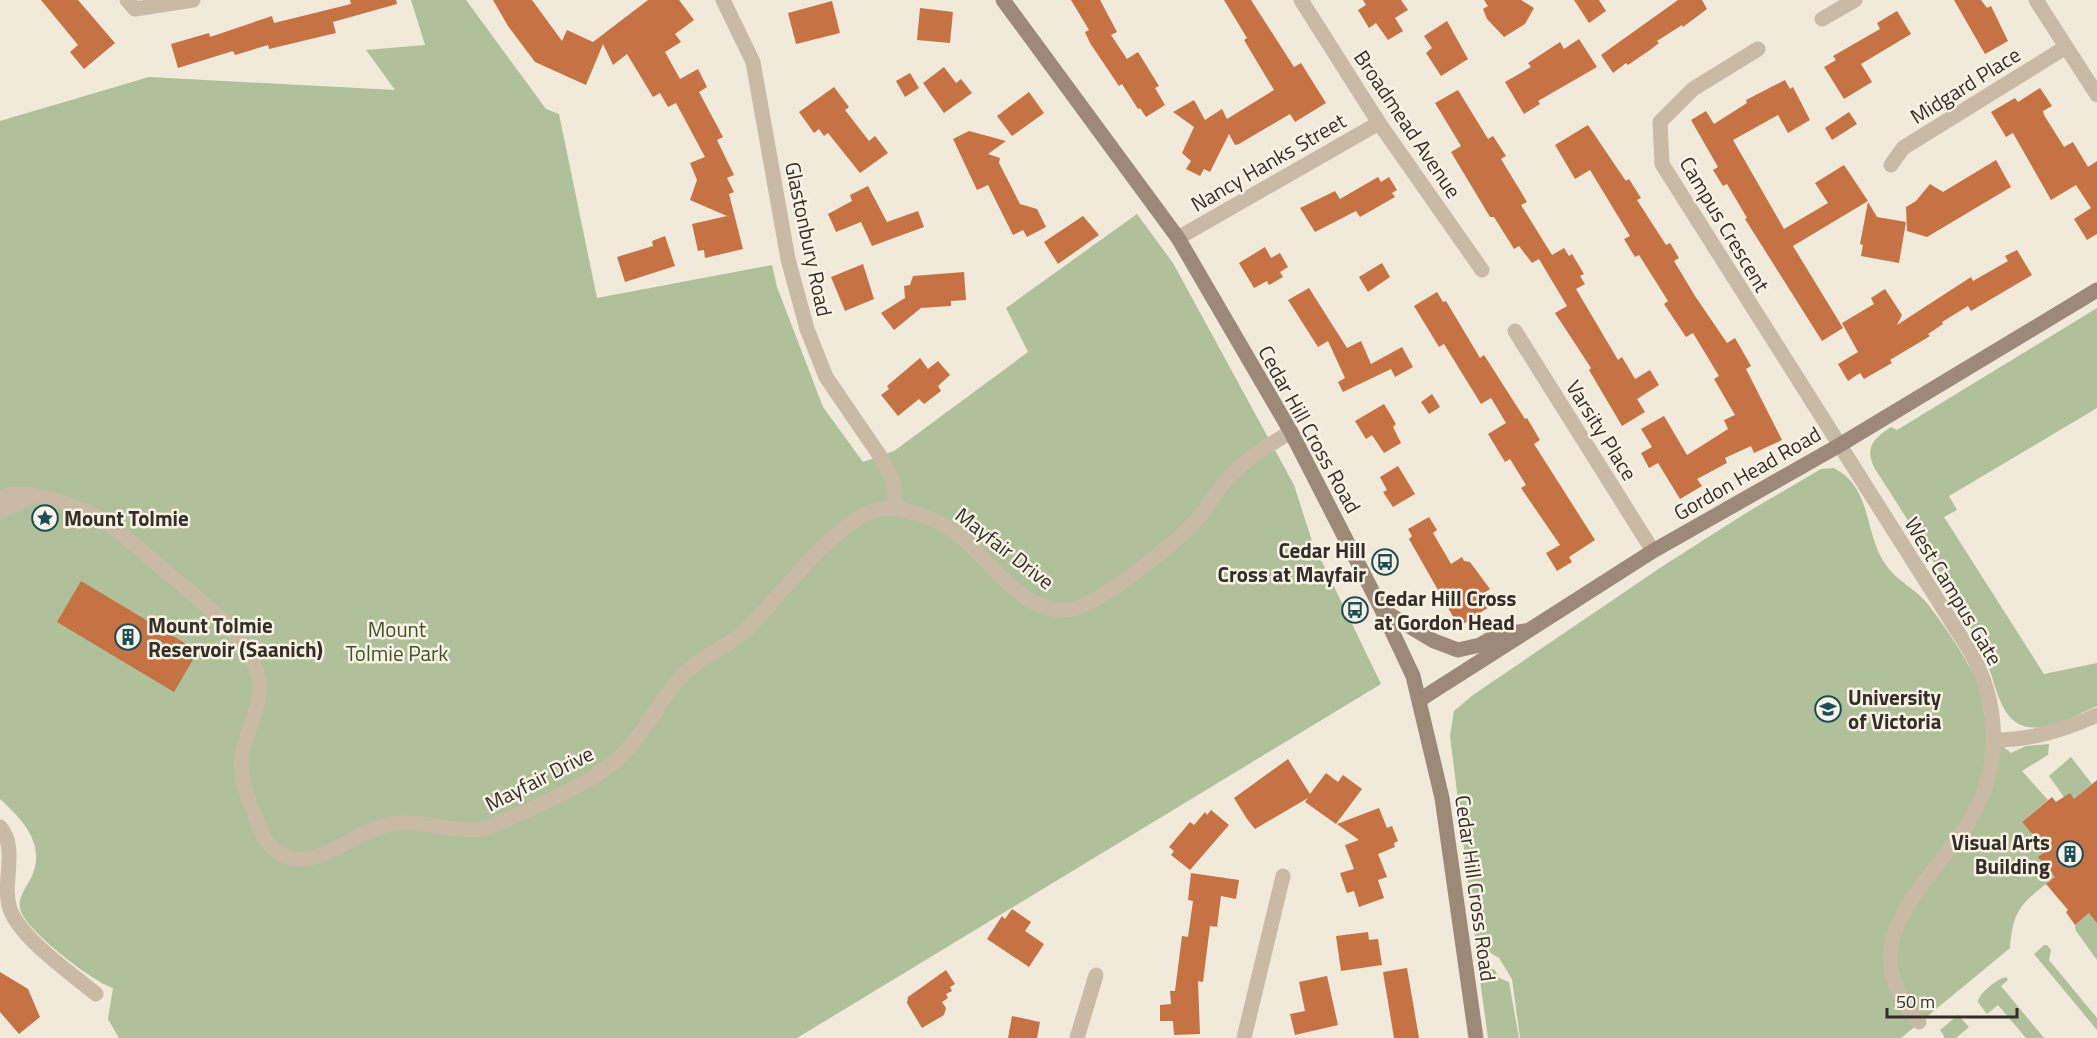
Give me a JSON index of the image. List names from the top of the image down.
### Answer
{
  "streets": {
    "main road": ["Cedar Hill Cross Road", "Gordon Head Road"],
    "street": [
      "Midgard Place",
      "Broadmead Avenue",
      "Nancy Hanks Street",
      "Campus Crescent",
      "Glastonbury Road",
      "Varsity Place",
      "Mayfair Drive",
      "West Campus Gate"
    ]
  },
  "crossings": [
    ["Broadmead Avenue", "Nancy Hanks Street"],
    ["Nancy Hanks Street", "Cedar Hill Cross Road"],
    ["Campus Crescent", "Gordon Head Road"],
    ["Campus Crescent", "West Campus Gate"],
    ["Glastonbury Road", "Mayfair Drive"],
    ["Cedar Hill Cross Road", "Gordon Head Road"],
    ["Cedar Hill Cross Road", "Mayfair Drive"],
    ["Varsity Place", "Gordon Head Road"],
    ["Gordon Head Road", "West Campus Gate"]
  ],
  "parks": ["Mount Tolmie Park"],
  "places": {
    "place": ["Mount Tolmie"],
    "bus stop": ["Cedar Hill Cross at Mayfair", "Cedar Hill Cross at Gordon Head"],
    "building": ["Mount Tolmie Reservoir (Saanich)", "Visual Arts Building"],
    "school or university": ["University of Victoria"]
  },
  "scale_bar": "50 m"
}
